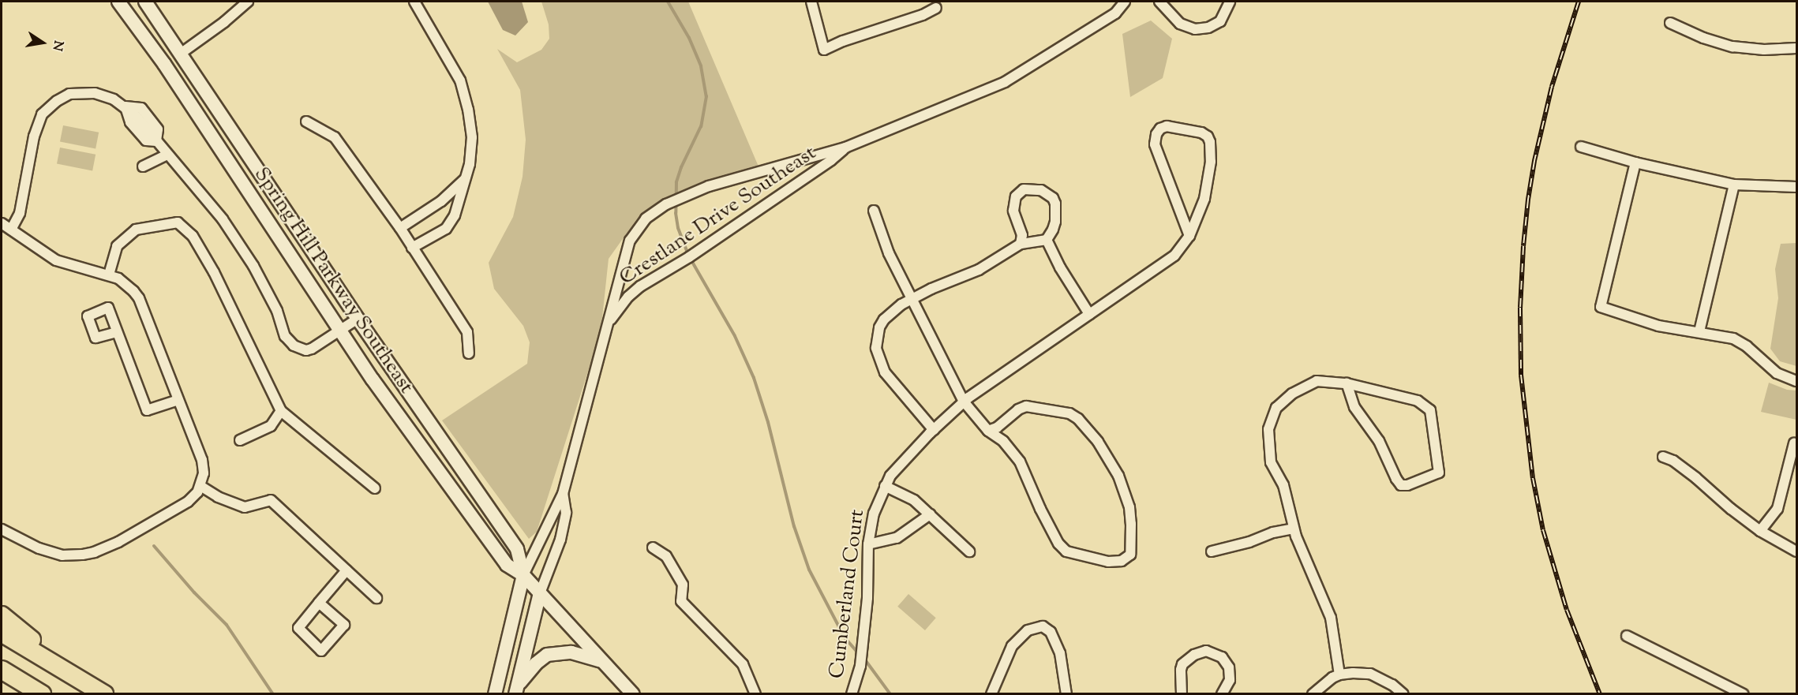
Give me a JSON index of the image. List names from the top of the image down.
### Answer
{
  "streets": {
    "street": ["Crestlane Drive Southeast", "Spring Hill Parkway Southeast", "Cumberland Court"]
  },
  "north": "right"
}
